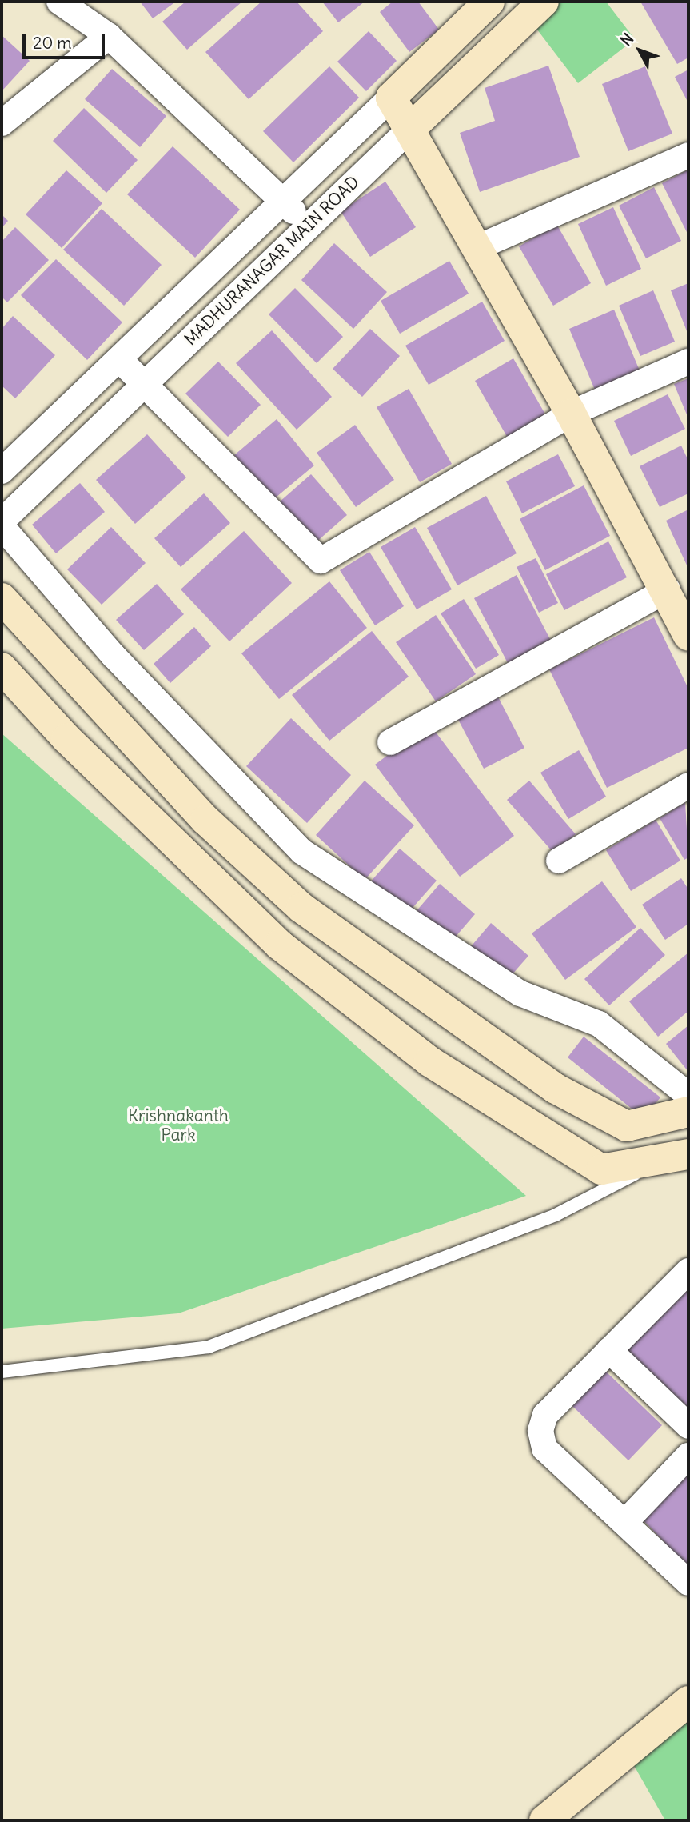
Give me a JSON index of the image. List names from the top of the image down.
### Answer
{
  "streets": {
    "main road": ["MADHURANAGAR MAIN ROAD"]
  },
  "parks": ["Krishnakanth Park"],
  "scale_bar": "20 m",
  "north": "top left"
}
